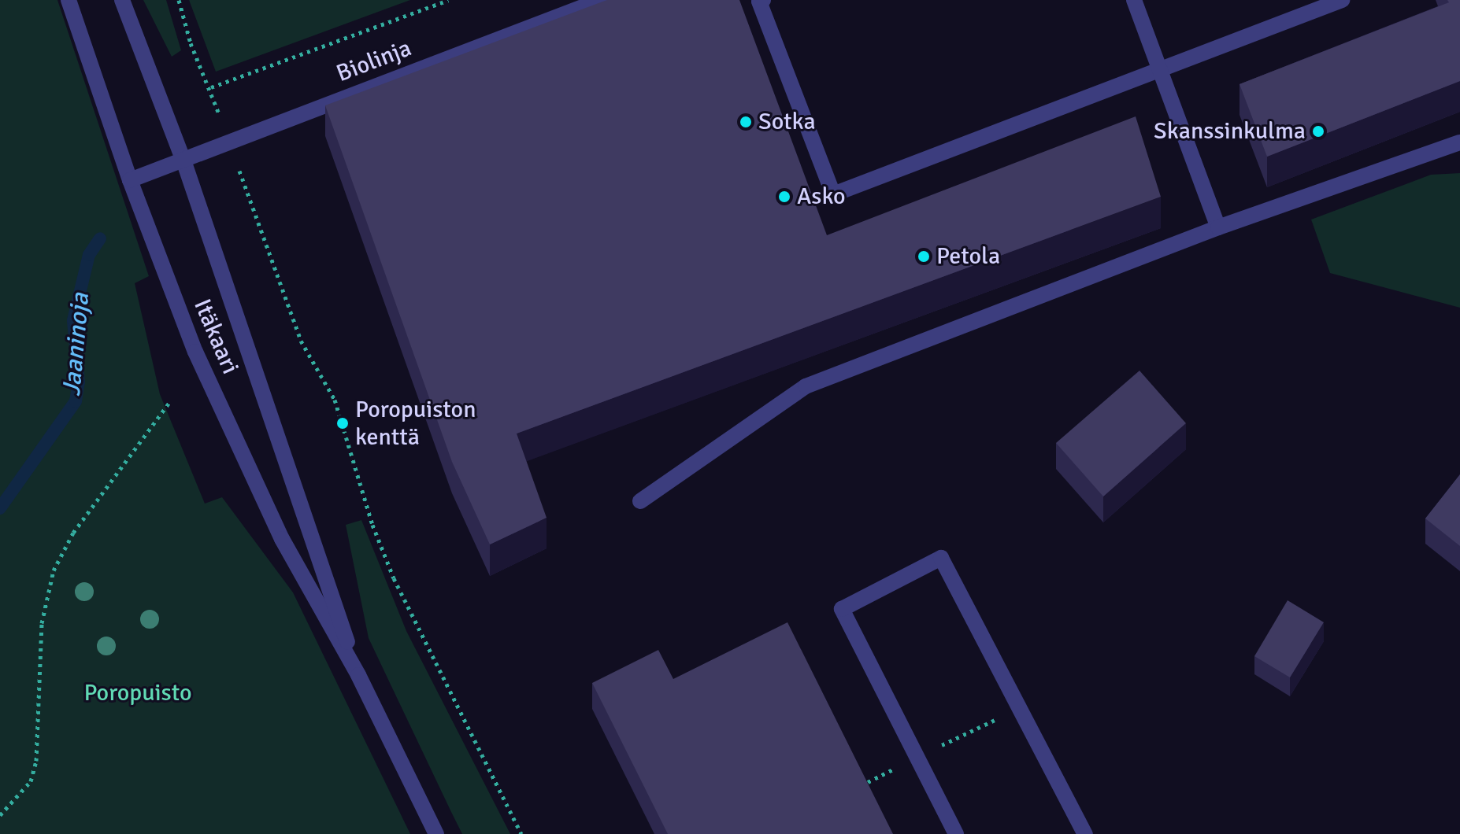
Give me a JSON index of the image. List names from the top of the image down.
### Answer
{
  "streets": {
    "street": ["Biolinja", "Itäkaari"]
  },
  "crossings": [
    ["Biolinja", "Itäkaari"]
  ],
  "water": ["Jaaninoja"],
  "parks": ["Poropuisto"],
  "places": [
    "Sotka",
    "Skanssinkulma",
    "Asko",
    "Petola",
    "Poropuiston kenttä"
  ]
}
